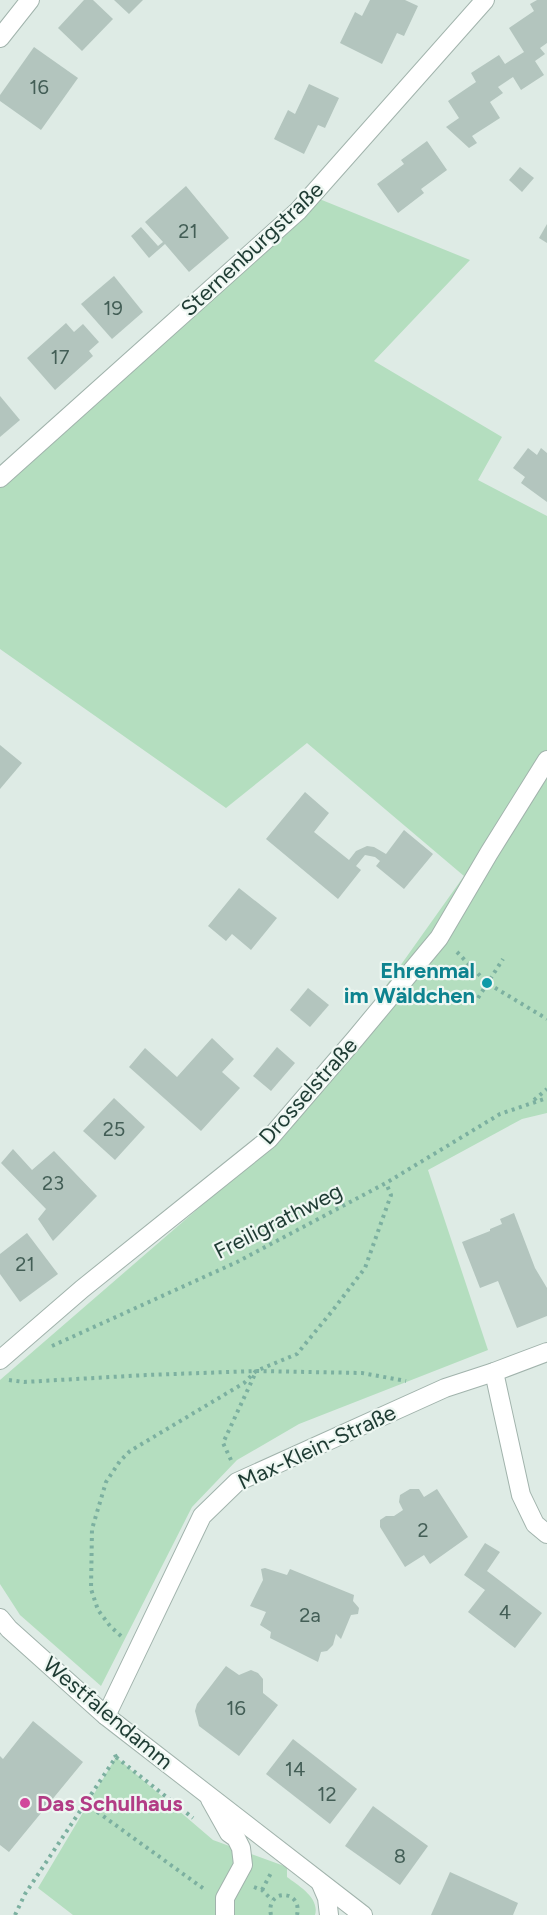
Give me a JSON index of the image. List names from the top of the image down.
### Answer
{
  "streets": {
    "street": [
      "Sternenburgstraße",
      "Drosselstraße",
      "Max-Klein-Straße",
      "Westfalendamm"
    ],
    "path": ["Freiligrathweg"]
  },
  "crossings": [
    ["Drosselstraße", "Freiligrathweg"],
    ["Max-Klein-Straße", "Westfalendamm"]
  ],
  "places": ["Ehrenmal im Wäldchen", "Das Schulhaus"],
  "house_numbers": [
    "16",
    "21",
    "19",
    "17",
    "25",
    "23",
    "21",
    "2",
    "4",
    "2a",
    "16",
    "14",
    "12",
    "8"
  ]
}
